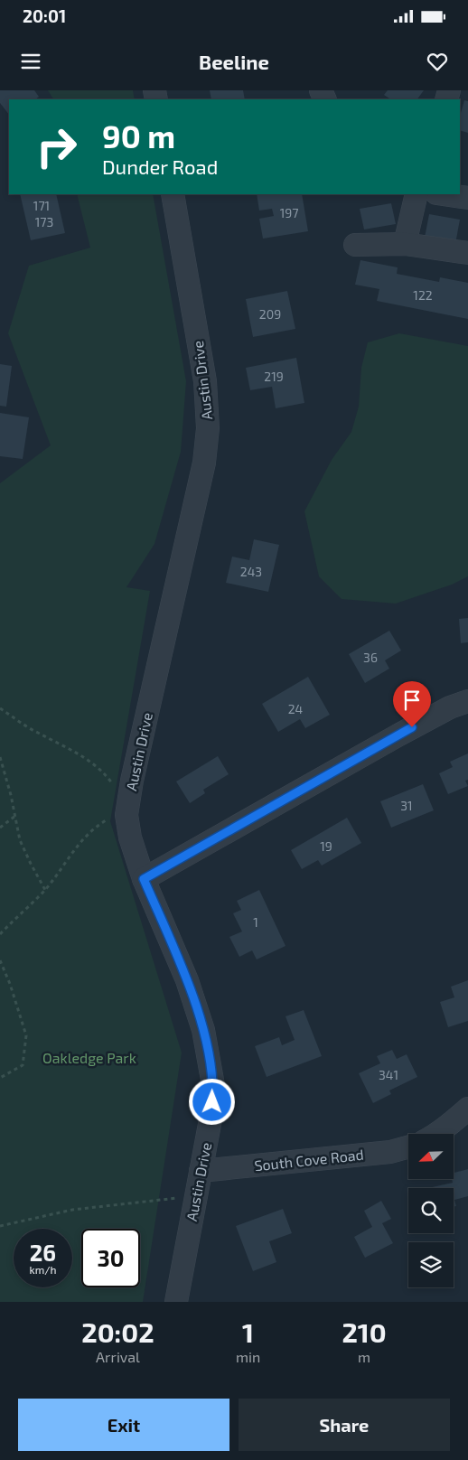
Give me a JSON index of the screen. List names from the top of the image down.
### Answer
{
  "streets": {
    "street": ["Austin Drive", "South Cove Road"]
  },
  "crossings": [
    ["Austin Drive", "South Cove Road"]
  ],
  "parks": ["Oakledge Park"],
  "house_numbers": [
    "171",
    "197",
    "173",
    "122",
    "209",
    "219",
    "243",
    "36",
    "24",
    "31",
    "19",
    "1",
    "341"
  ],
  "north": "bottom left",
  "page": {
    "status": "20:01",
    "header": "Beeline",
    "turn": ["90 m", "Dunder Road"],
    "speed": "26 km/h",
    "limit": "30",
    "eta": [
      "20:02",
      "Arrival",
      "1",
      "min",
      "210",
      "m"
    ],
    "buttons": ["Exit", "Share"]
  }
}
